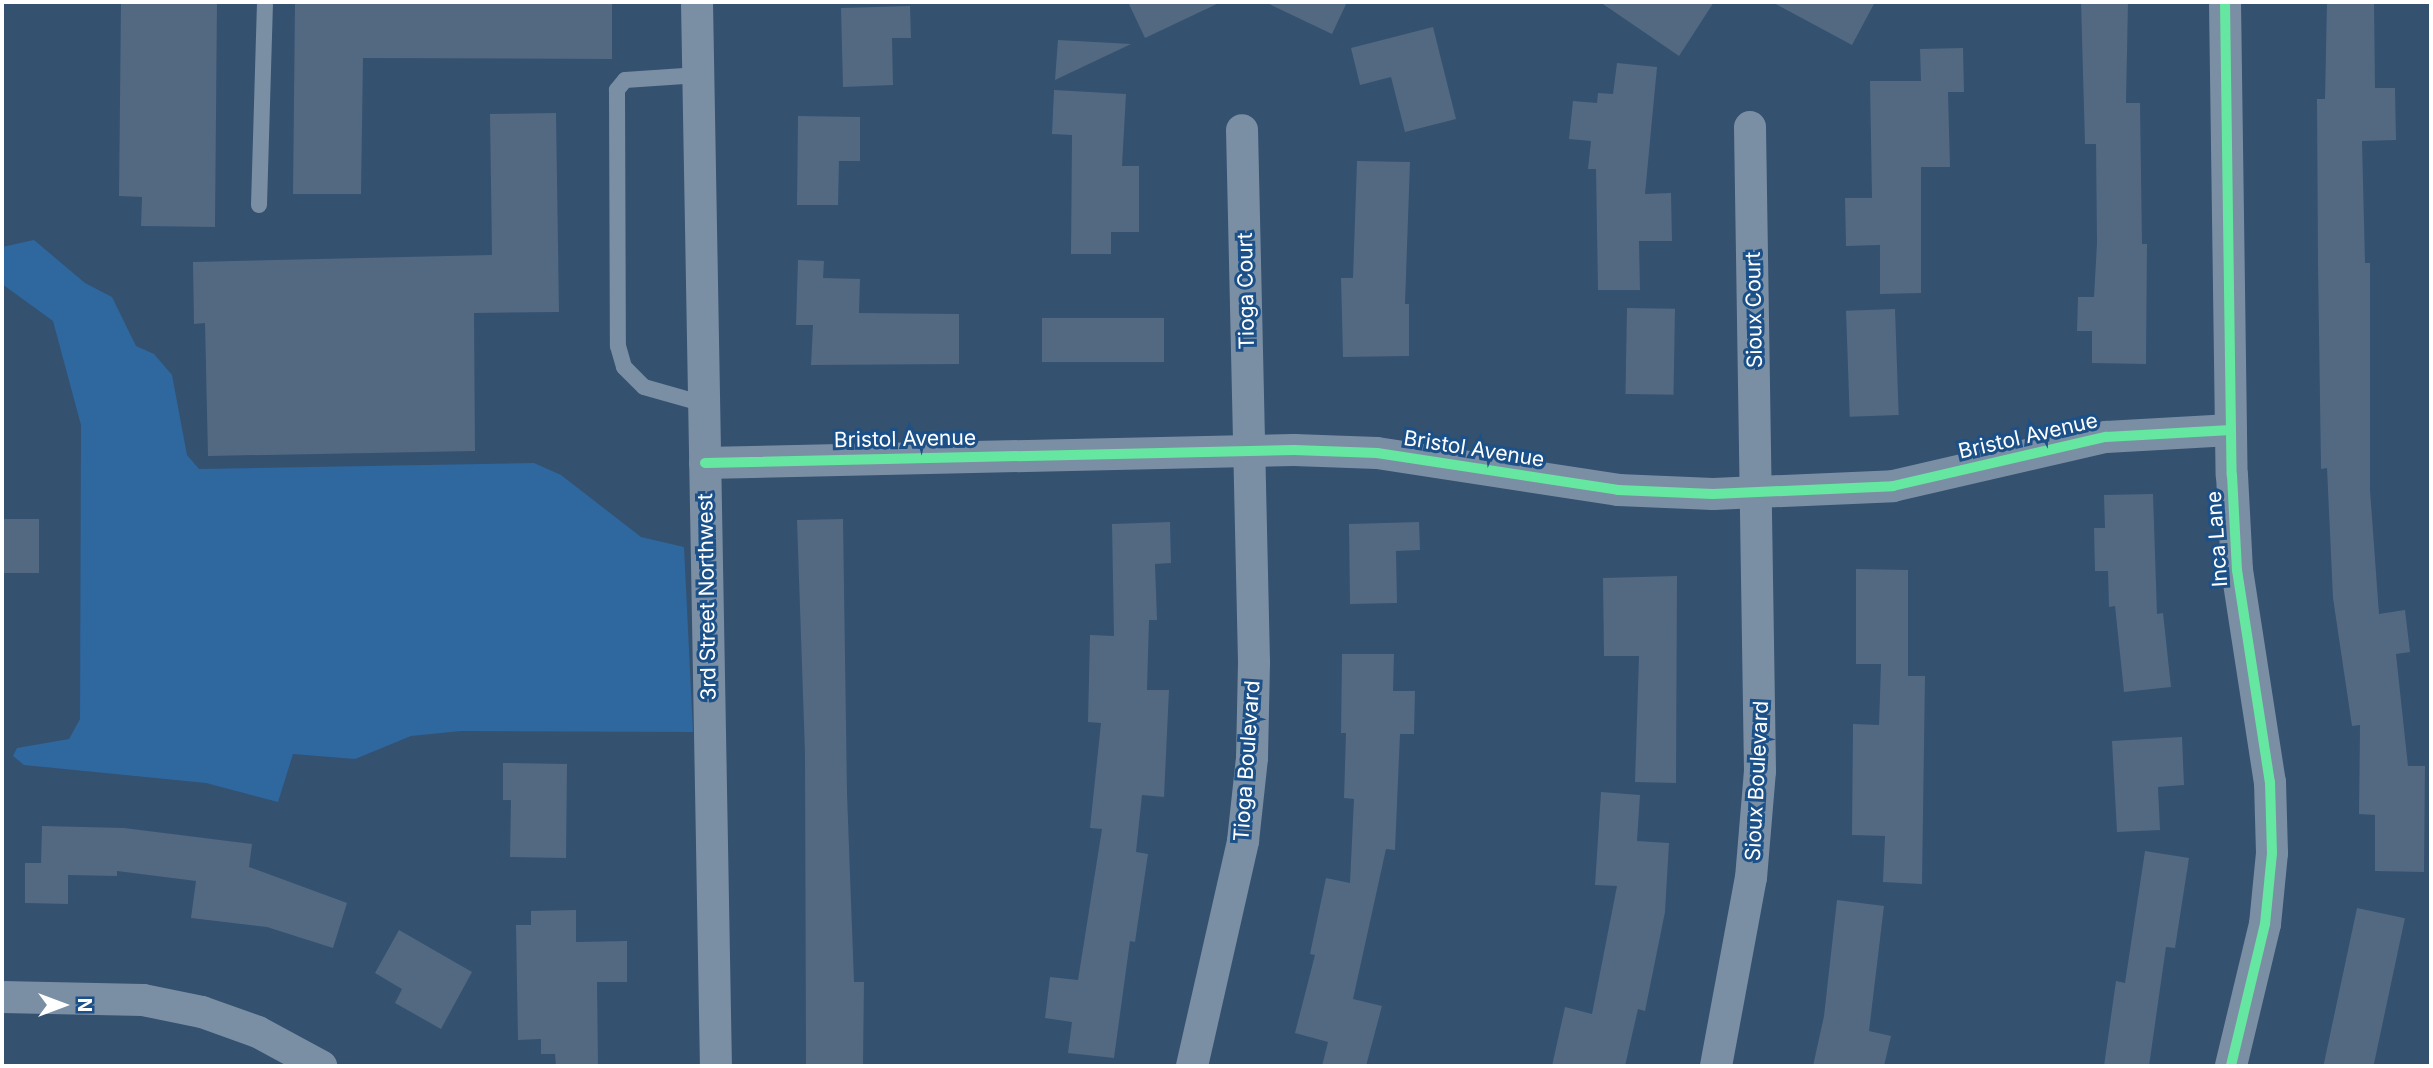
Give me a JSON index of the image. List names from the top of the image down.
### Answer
{
  "streets": {
    "street": [
      "Tioga Court",
      "Sioux Court",
      "Bristol Avenue",
      "Inca Lane",
      "3rd Street Northwest",
      "Tioga Boulevard",
      "Sioux Boulevard"
    ]
  },
  "crossings": [
    ["Tioga Court", "Bristol Avenue"],
    ["Tioga Court", "Tioga Boulevard"],
    ["Sioux Court", "Bristol Avenue"],
    ["Sioux Court", "Sioux Boulevard"],
    ["Bristol Avenue", "Inca Lane"],
    ["Bristol Avenue", "3rd Street Northwest"],
    ["Bristol Avenue", "Tioga Boulevard"],
    ["Bristol Avenue", "Sioux Boulevard"]
  ],
  "north": "right"
}
